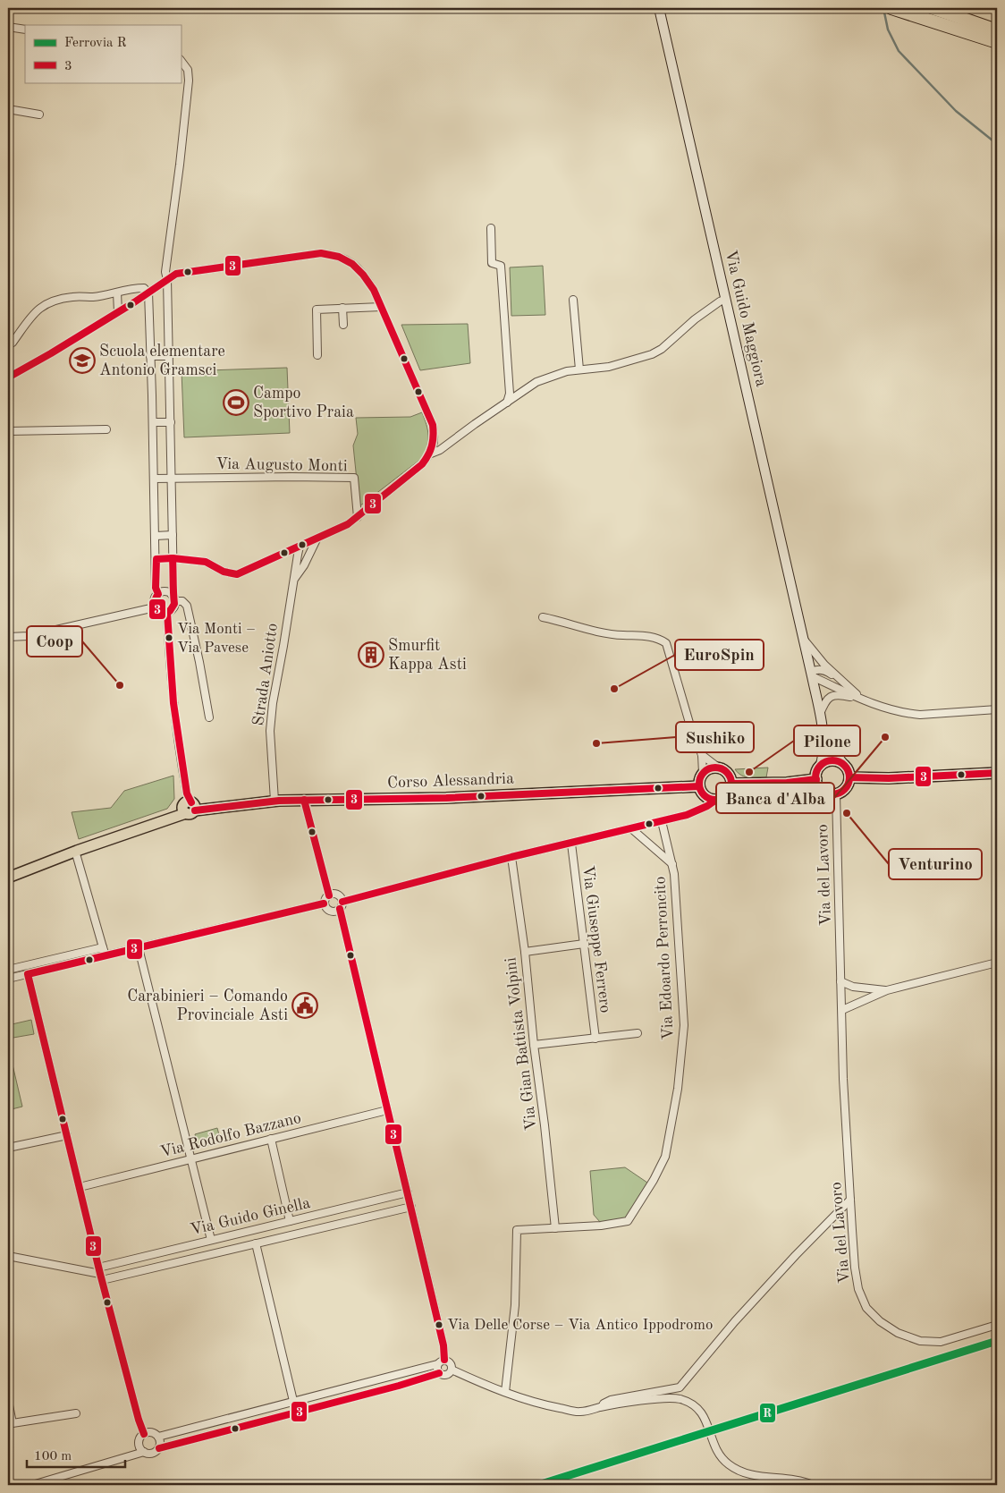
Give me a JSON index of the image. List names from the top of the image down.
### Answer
{
  "streets": {
    "main road": ["Corso Alessandria"],
    "street": [
      "Via Guido Maggiora",
      "Via Augusto Monti",
      "Strada Aniotto",
      "Via del Lavoro",
      "Via Giuseppe Ferrero",
      "Via Edoardo Perroncito",
      "Via Gian Battista Volpini",
      "Via Rodolfo Bazzano",
      "Via Guido Ginella"
    ]
  },
  "crossings": [
    ["Via Guido Maggiora", "Via del Lavoro"],
    ["Strada Aniotto", "Corso Alessandria"],
    ["Via Edoardo Perroncito", "Via Gian Battista Volpini"]
  ],
  "places": {
    "school or university": ["Scuola elementare Antonio Gramsci"],
    "sports": ["Campo Sportivo Praia"],
    "other": [
      "Via Monti – Via Pavese",
      "Coop",
      "EuroSpin",
      "Banca d'Alba",
      "Sushiko",
      "Pilone",
      "Venturino",
      "Via Delle Corse – Via Antico Ippodromo"
    ],
    "building": ["Smurfit Kappa Asti"],
    "public building": ["Carabinieri – Comando Provinciale Asti"]
  },
  "lines": ["transit line 3", "rail line R"],
  "legend": ["Ferrovia R", "3"],
  "scale_bar": "100 m"
}
